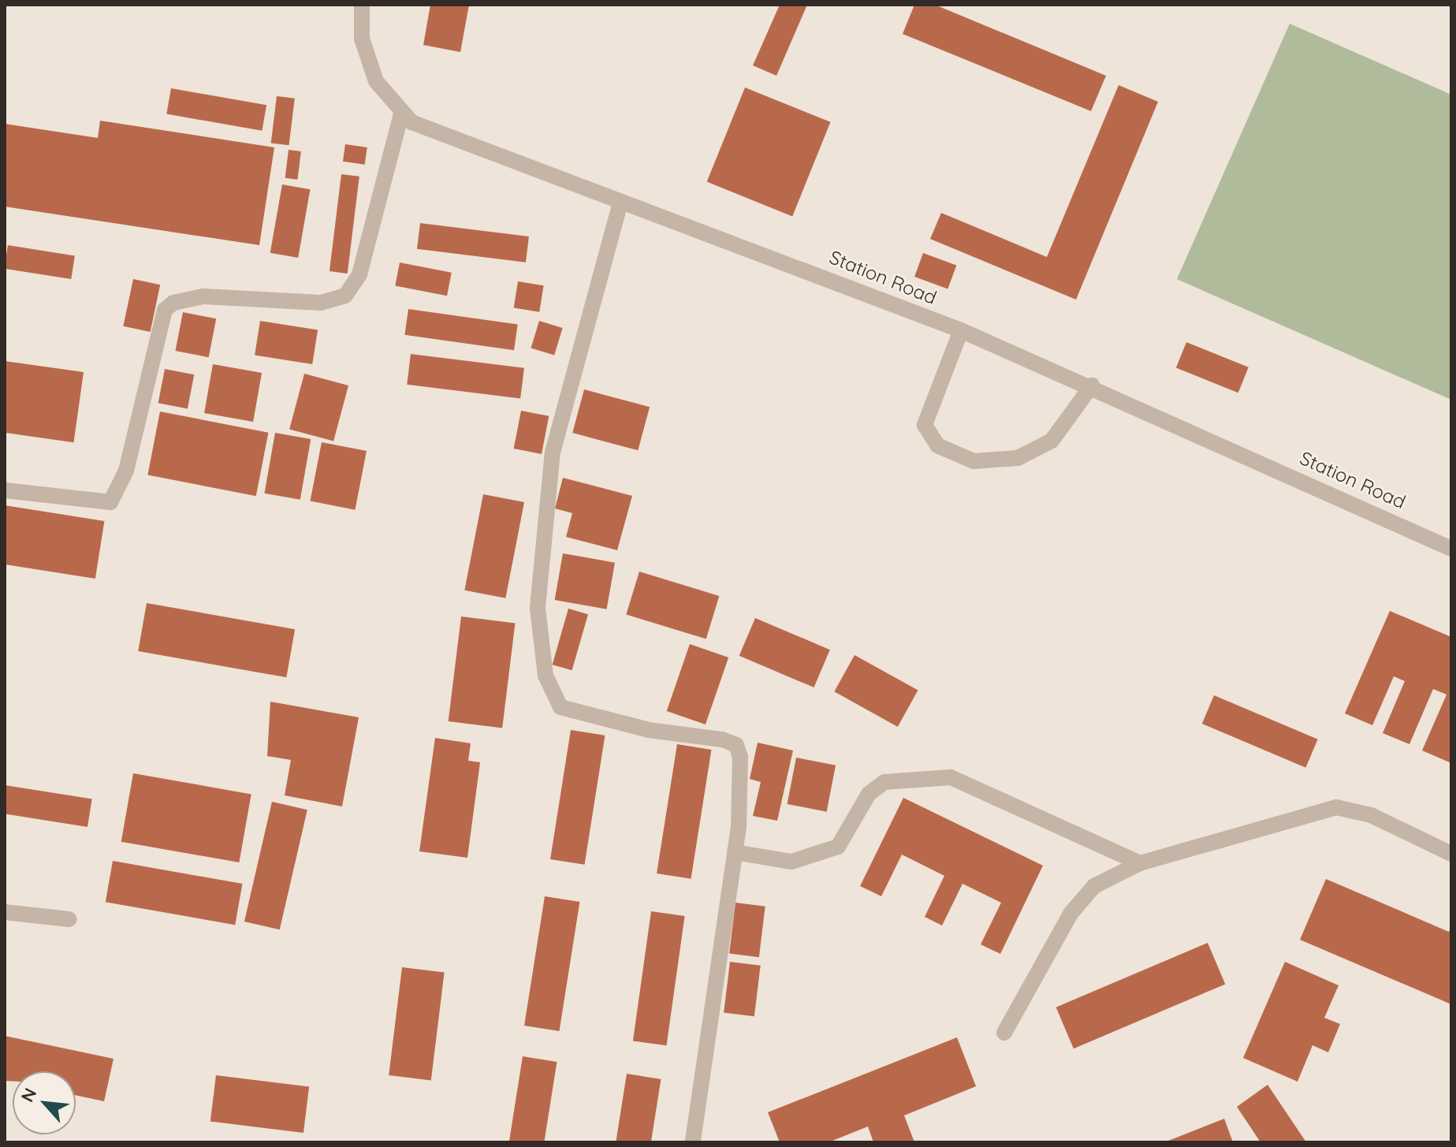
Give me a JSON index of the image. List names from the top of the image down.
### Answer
{
  "streets": {
    "street": ["Station Road"]
  },
  "north": "top left"
}
